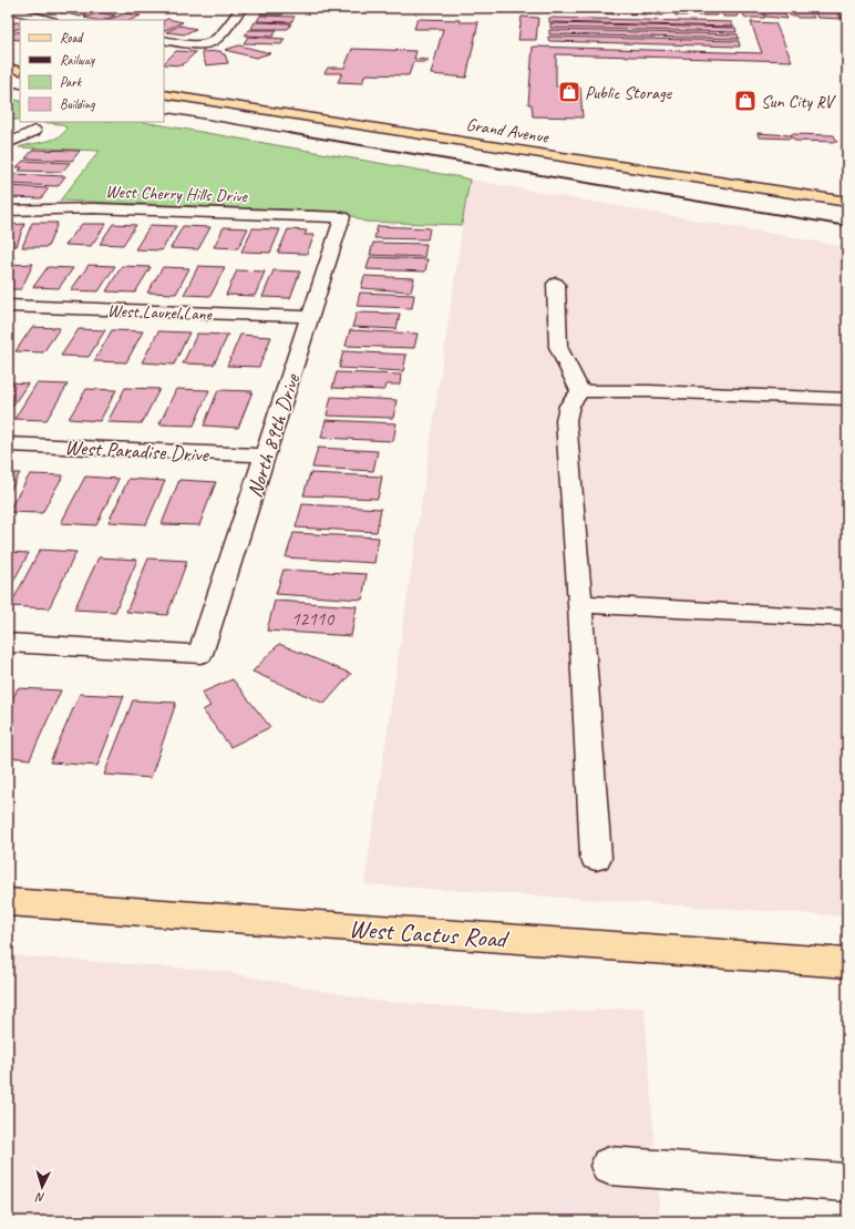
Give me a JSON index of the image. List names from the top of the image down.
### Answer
{
  "streets": {
    "main road": ["Grand Avenue", "West Cactus Road"],
    "street": [
      "West Cherry Hills Drive",
      "West Laurel Lane",
      "North 89th Drive",
      "West Paradise Drive"
    ]
  },
  "crossings": [
    ["West Cherry Hills Drive", "North 89th Drive"],
    ["West Laurel Lane", "North 89th Drive"],
    ["North 89th Drive", "West Paradise Drive"]
  ],
  "places": {
    "shop": ["Public Storage", "Sun City RV"]
  },
  "house_numbers": ["12110"],
  "legend": [
    "Road",
    "Railway",
    "Park",
    "Building"
  ],
  "north": "bottom"
}
